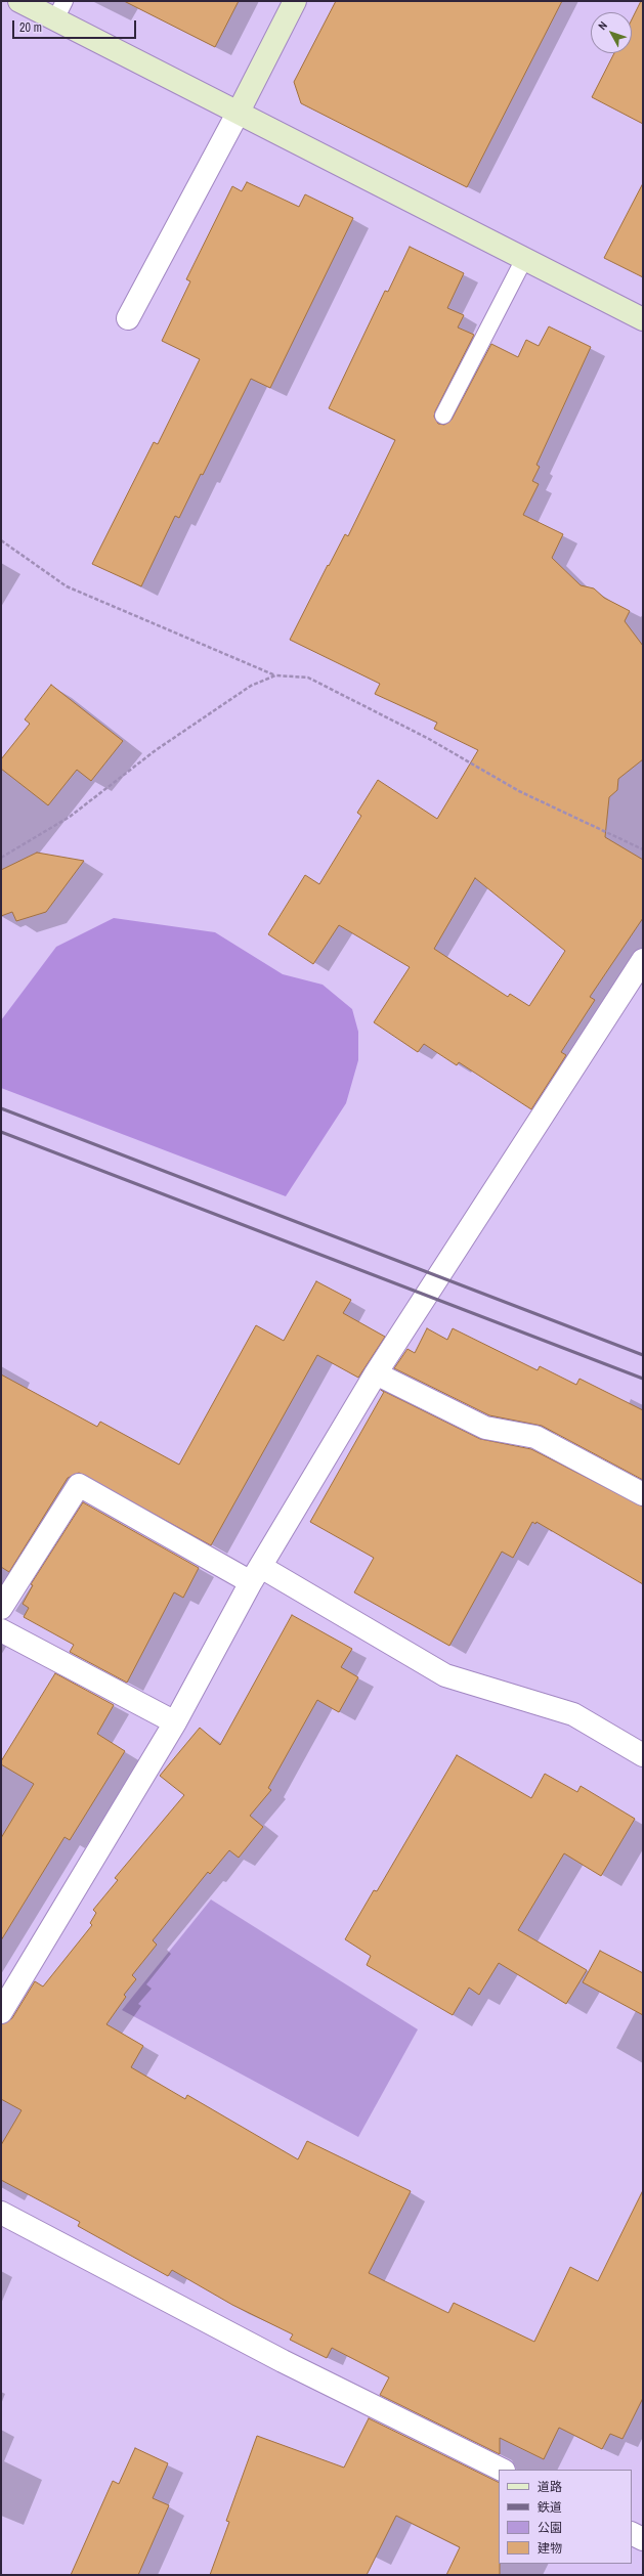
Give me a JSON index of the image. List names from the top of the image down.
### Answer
{
  "legend": [
    "道路",
    "鉄道",
    "公園",
    "建物"
  ],
  "scale_bar": "20 m",
  "north": "top left"
}
